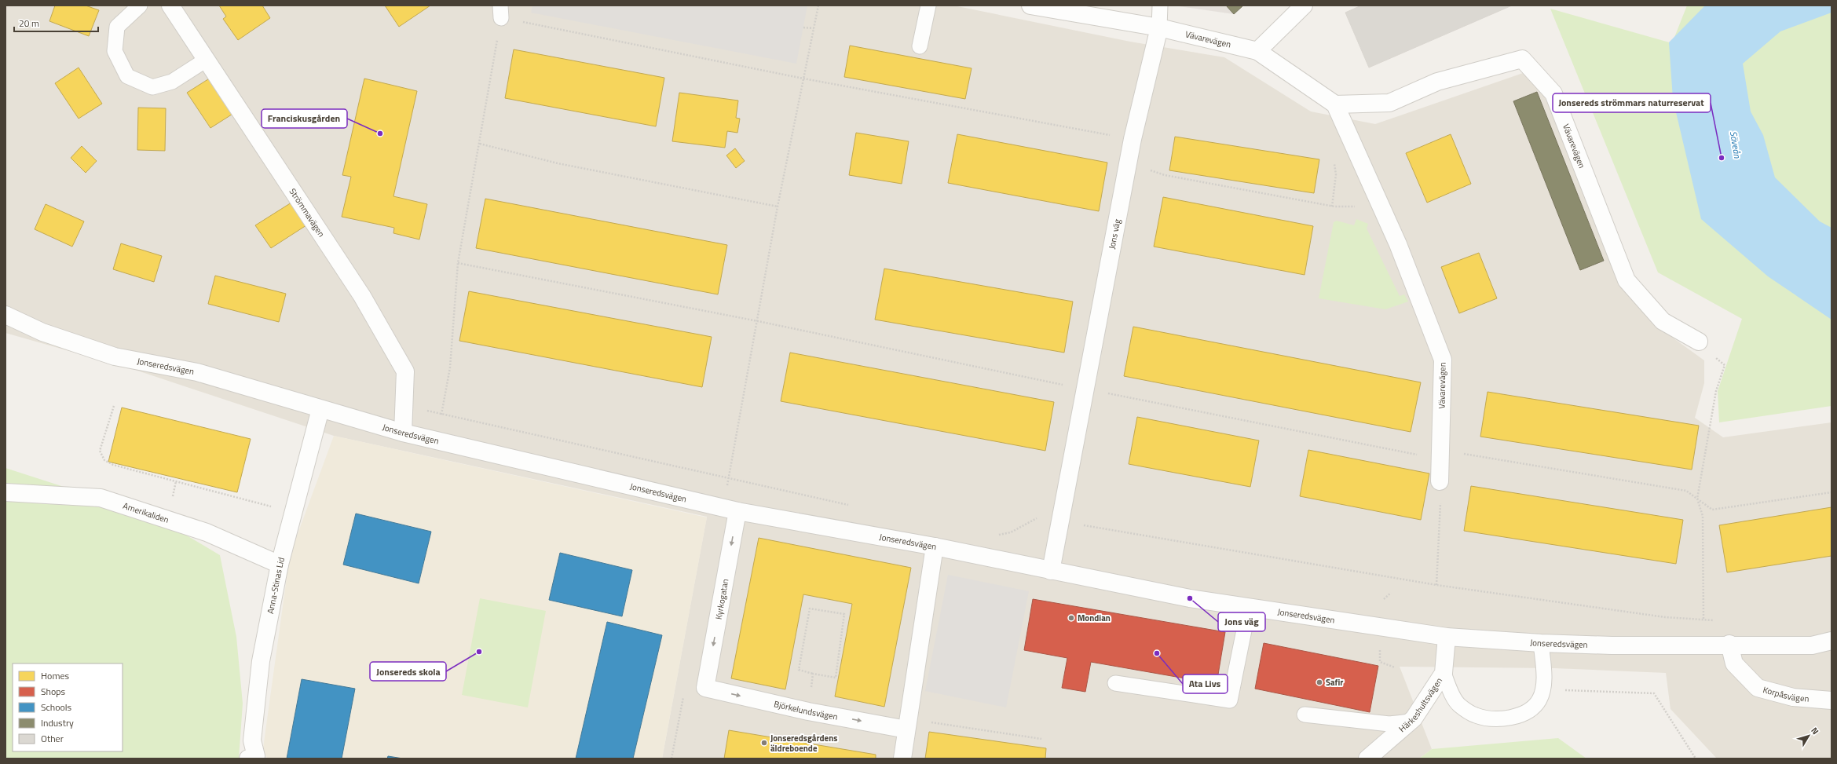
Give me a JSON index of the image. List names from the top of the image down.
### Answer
{
  "streets": {
    "street": [
      "Vävarevägen",
      "Strömmavägen",
      "Jons väg",
      "Jonseredsvägen",
      "Amerikaliden",
      "Anna-Stinas Lid",
      "Kyrkogatan",
      "Korpåsvägen",
      "Härkeshultsvägen",
      "Björkelundsvägen"
    ]
  },
  "crossings": [
    ["Vävarevägen", "Jons väg"],
    ["Strömmavägen", "Jonseredsvägen"],
    ["Jons väg", "Jonseredsvägen"],
    ["Jonseredsvägen", "Anna-Stinas Lid"],
    ["Jonseredsvägen", "Kyrkogatan"],
    ["Jonseredsvägen", "Korpåsvägen"],
    ["Jonseredsvägen", "Härkeshultsvägen"],
    ["Amerikaliden", "Anna-Stinas Lid"],
    ["Kyrkogatan", "Björkelundsvägen"]
  ],
  "one_way": ["Kyrkogatan", "Björkelundsvägen"],
  "water": ["Säveån"],
  "places": [
    "Franciskusgården",
    "Jonsereds strömmars naturreservat",
    "Jons väg",
    "Mondian",
    "Jonsereds skola",
    "Ata Livs",
    "Safir",
    "Jonseredsgårdens äldreboende"
  ],
  "legend": [
    "Homes",
    "Shops",
    "Schools",
    "Industry",
    "Other"
  ],
  "scale_bar": "20 m",
  "north": "top right"
}
